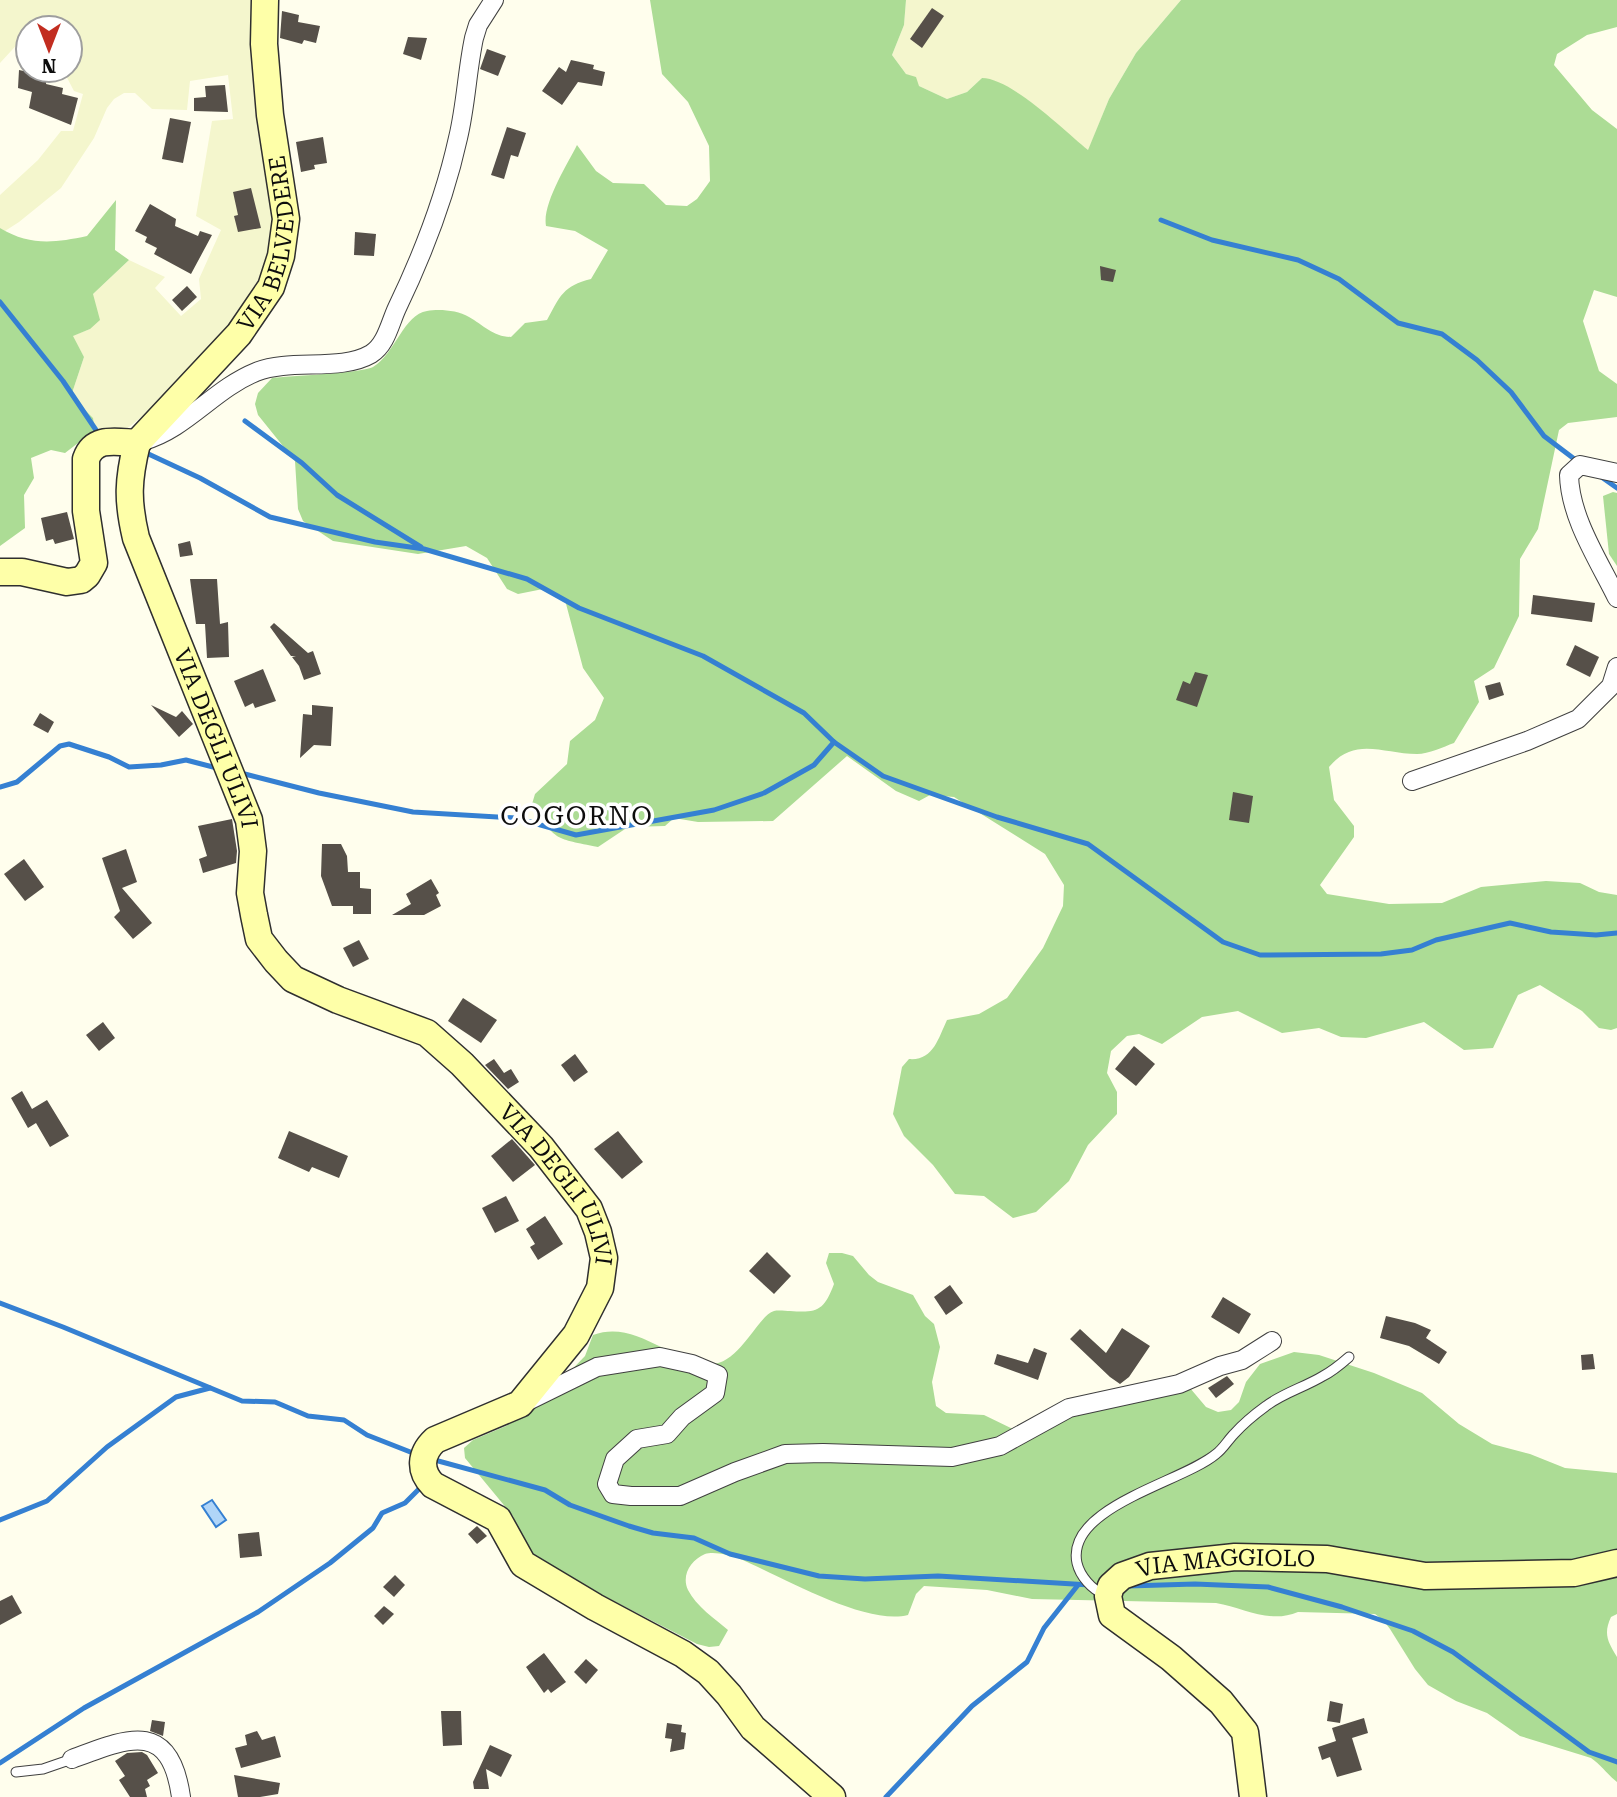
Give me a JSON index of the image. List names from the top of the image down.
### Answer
{
  "streets": {
    "street": ["VIA BELVEDERE", "VIA DEGLI ULIVI", "VIA MAGGIOLO"]
  },
  "crossings": [
    ["VIA BELVEDERE", "VIA DEGLI ULIVI"]
  ],
  "districts": ["COGORNO"],
  "north": "bottom"
}
